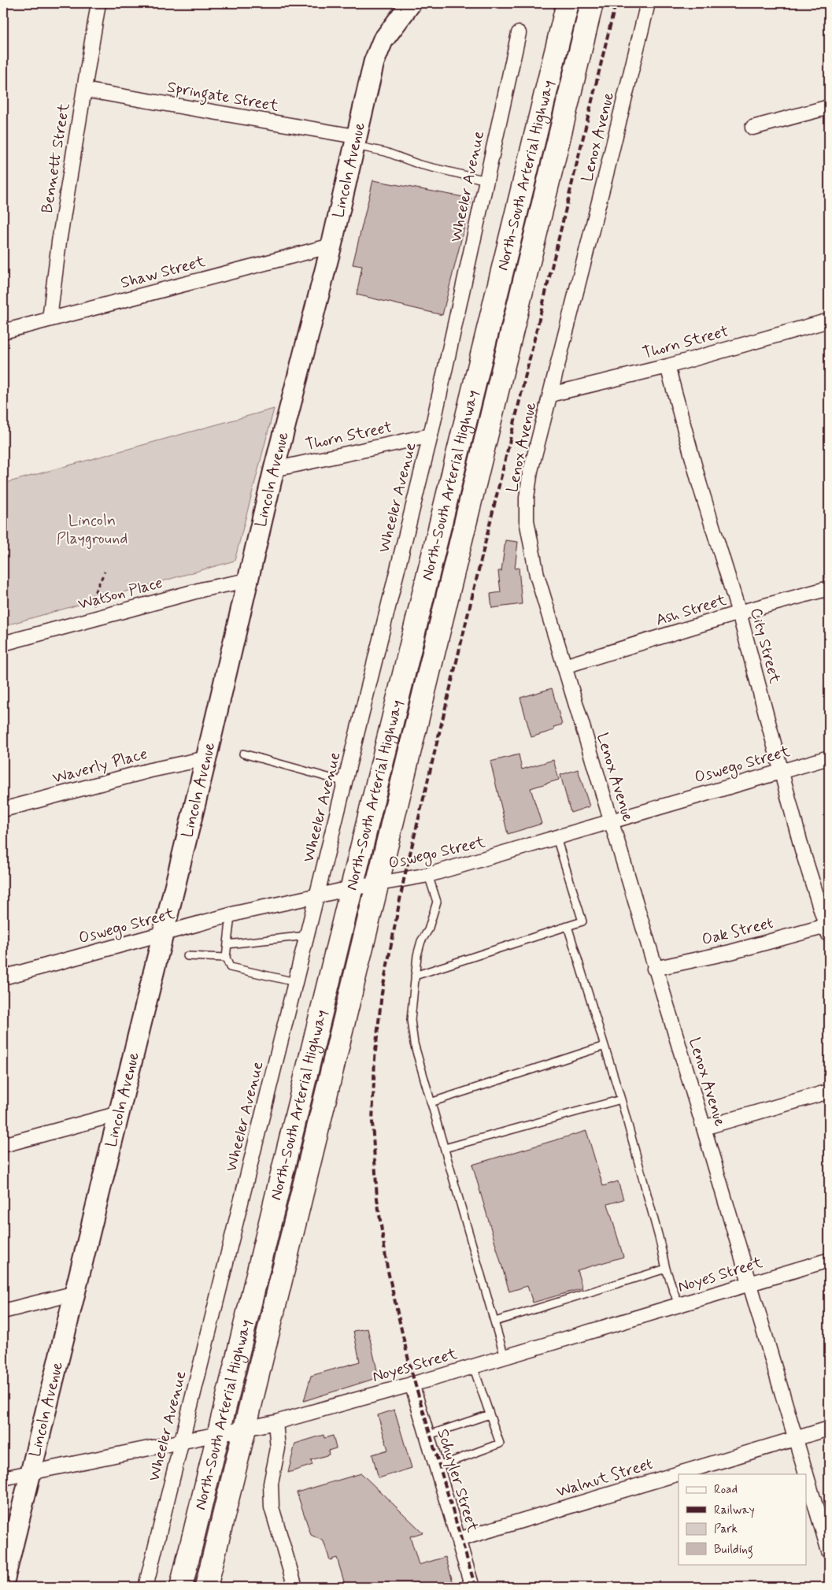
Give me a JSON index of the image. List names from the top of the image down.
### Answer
{
  "streets": {
    "highway": ["North-South Arterial Highway"],
    "street": [
      "Springate Street",
      "Lenox Avenue",
      "Bennett Street",
      "Lincoln Avenue",
      "Wheeler Avenue",
      "Shaw Street",
      "Thorn Street",
      "Watson Place",
      "Ash Street",
      "City Street",
      "Oswego Street",
      "Waverly Place",
      "Oak Street",
      "Noyes Street",
      "Walnut Street",
      "Schuyler Street"
    ]
  },
  "crossings": [
    ["Springate Street", "Bennett Street"],
    ["Springate Street", "Lincoln Avenue"],
    ["Lenox Avenue", "Thorn Street"],
    ["Lenox Avenue", "Ash Street"],
    ["Lenox Avenue", "Oswego Street"],
    ["Lenox Avenue", "Oak Street"],
    ["Lenox Avenue", "Noyes Street"],
    ["Lenox Avenue", "Walnut Street"],
    ["Bennett Street", "Shaw Street"],
    ["Lincoln Avenue", "Shaw Street"],
    ["Lincoln Avenue", "Thorn Street"],
    ["Lincoln Avenue", "Watson Place"],
    ["Lincoln Avenue", "Oswego Street"],
    ["Lincoln Avenue", "Waverly Place"],
    ["Lincoln Avenue", "Noyes Street"],
    ["North-South Arterial Highway", "Oswego Street"],
    ["North-South Arterial Highway", "Noyes Street"],
    ["Wheeler Avenue", "Thorn Street"],
    ["Wheeler Avenue", "Oswego Street"],
    ["Wheeler Avenue", "Noyes Street"],
    ["Thorn Street", "City Street"],
    ["Ash Street", "City Street"],
    ["City Street", "Oswego Street"],
    ["City Street", "Oak Street"],
    ["Noyes Street", "Schuyler Street"],
    ["Walnut Street", "Schuyler Street"]
  ],
  "parks": ["Lincoln Playground"],
  "legend": [
    "Road",
    "Railway",
    "Park",
    "Building"
  ]
}
